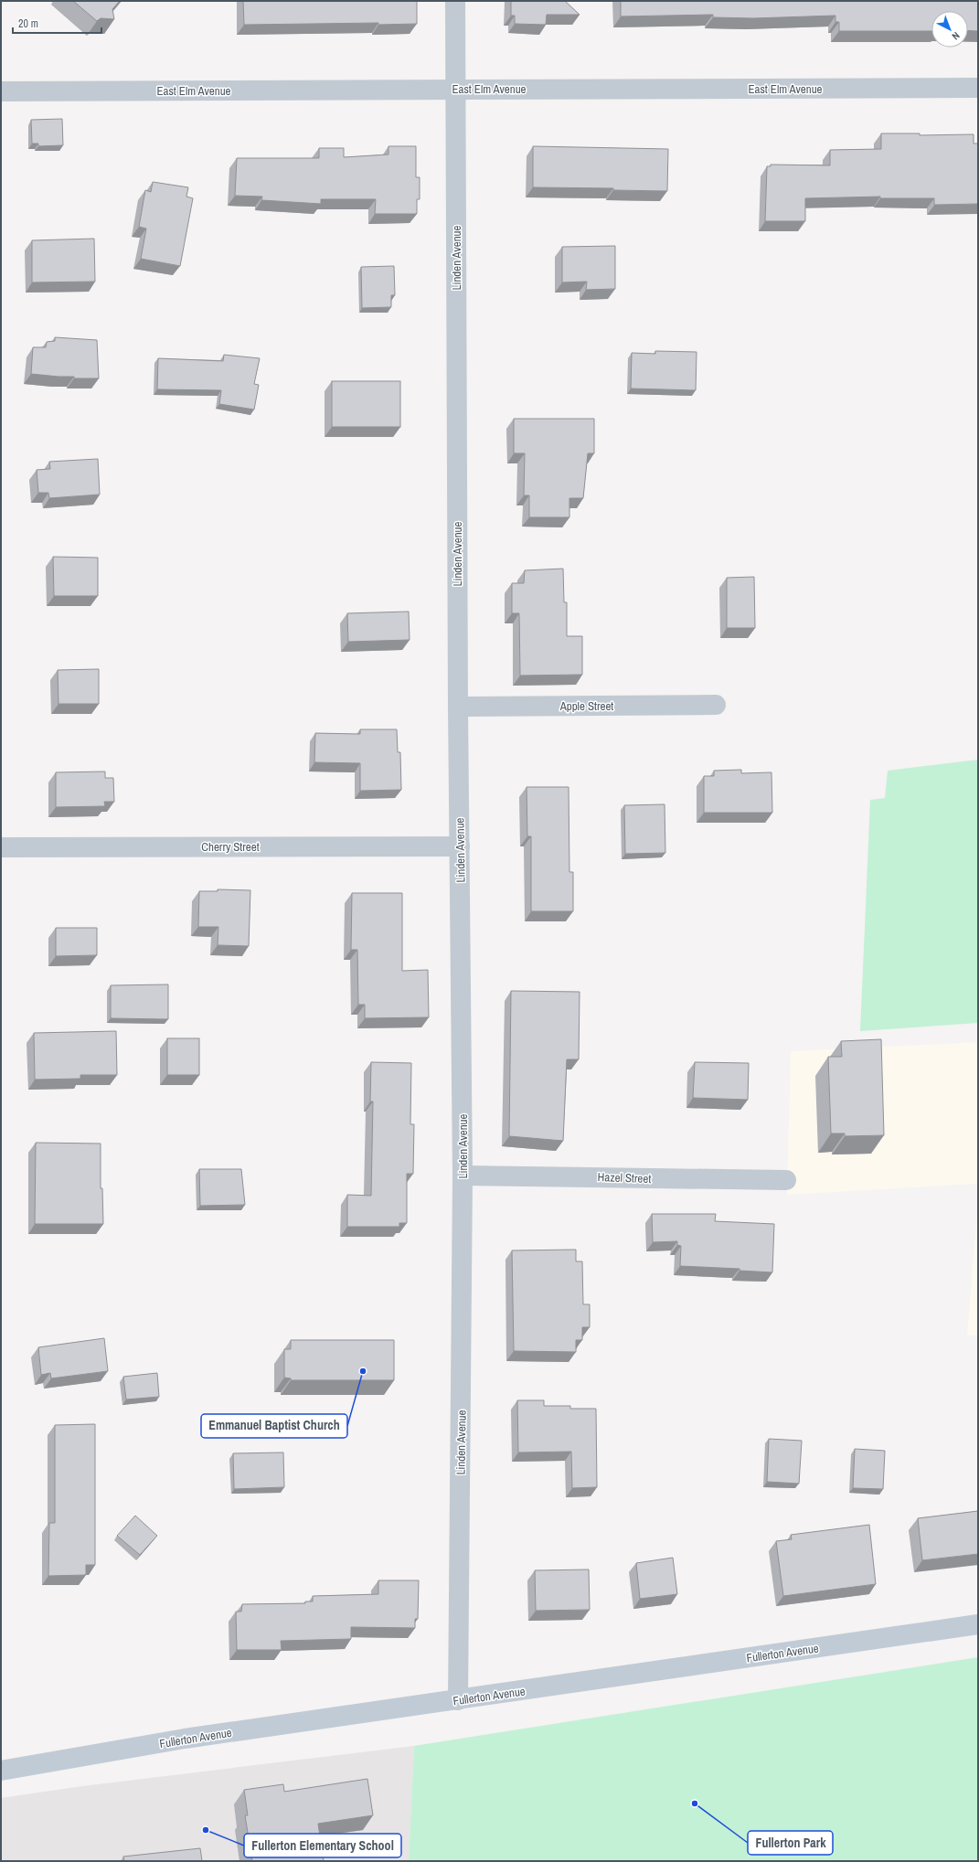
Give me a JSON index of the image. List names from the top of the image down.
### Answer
{
  "streets": {
    "street": [
      "East Elm Avenue",
      "Linden Avenue",
      "Apple Street",
      "Cherry Street",
      "Hazel Street",
      "Fullerton Avenue"
    ]
  },
  "crossings": [
    ["East Elm Avenue", "Linden Avenue"],
    ["Linden Avenue", "Apple Street"],
    ["Linden Avenue", "Cherry Street"],
    ["Linden Avenue", "Hazel Street"],
    ["Linden Avenue", "Fullerton Avenue"]
  ],
  "places": ["Emmanuel Baptist Church", "Fullerton Park", "Fullerton Elementary School"],
  "scale_bar": "20 m",
  "north": "bottom right"
}
